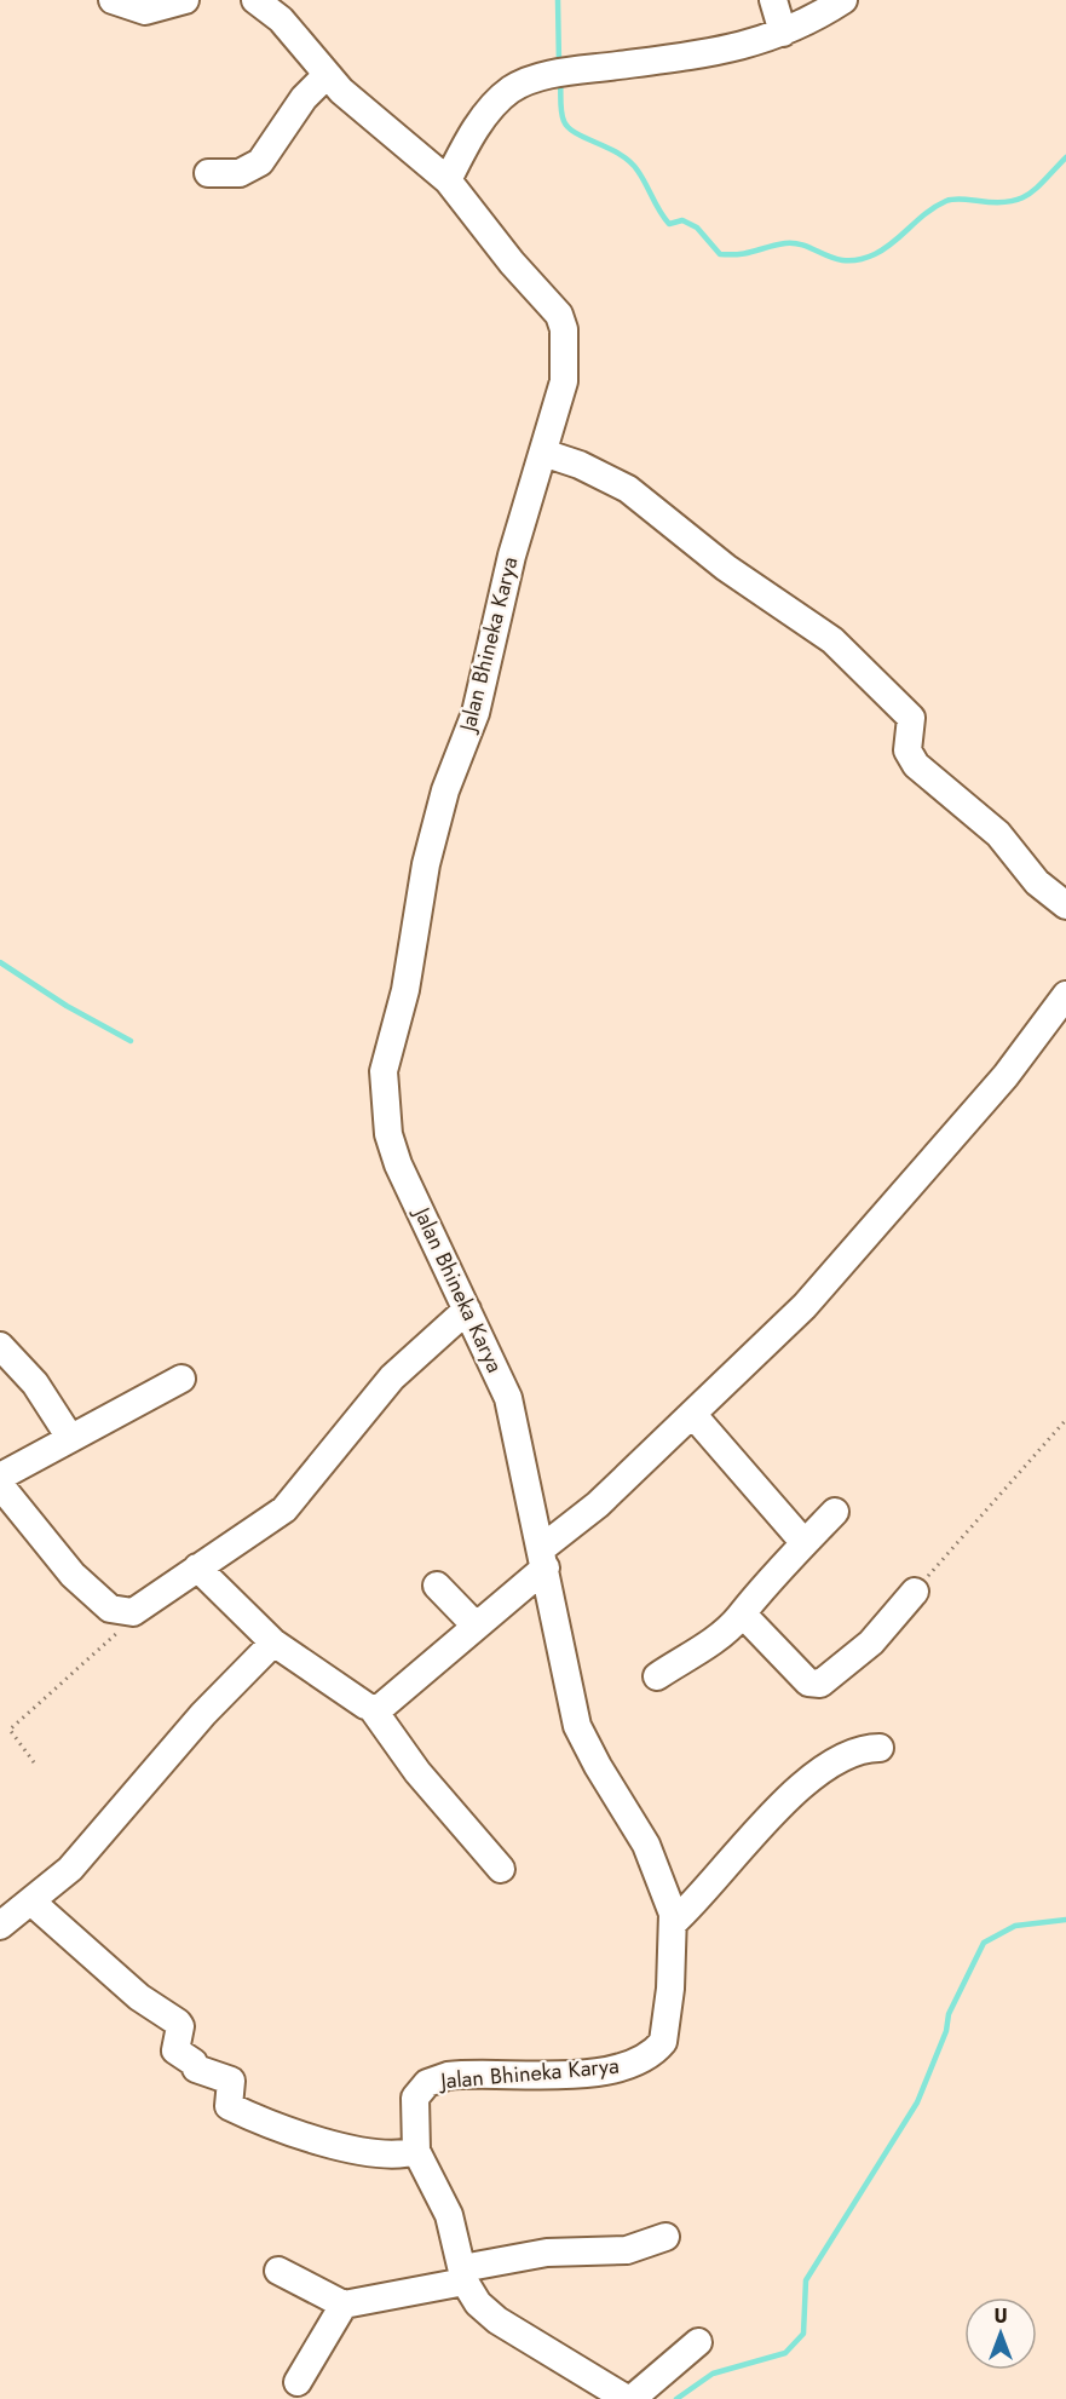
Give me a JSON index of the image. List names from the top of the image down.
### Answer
{
  "streets": {
    "street": ["Jalan Bhineka Karya"]
  },
  "north": "top"
}
